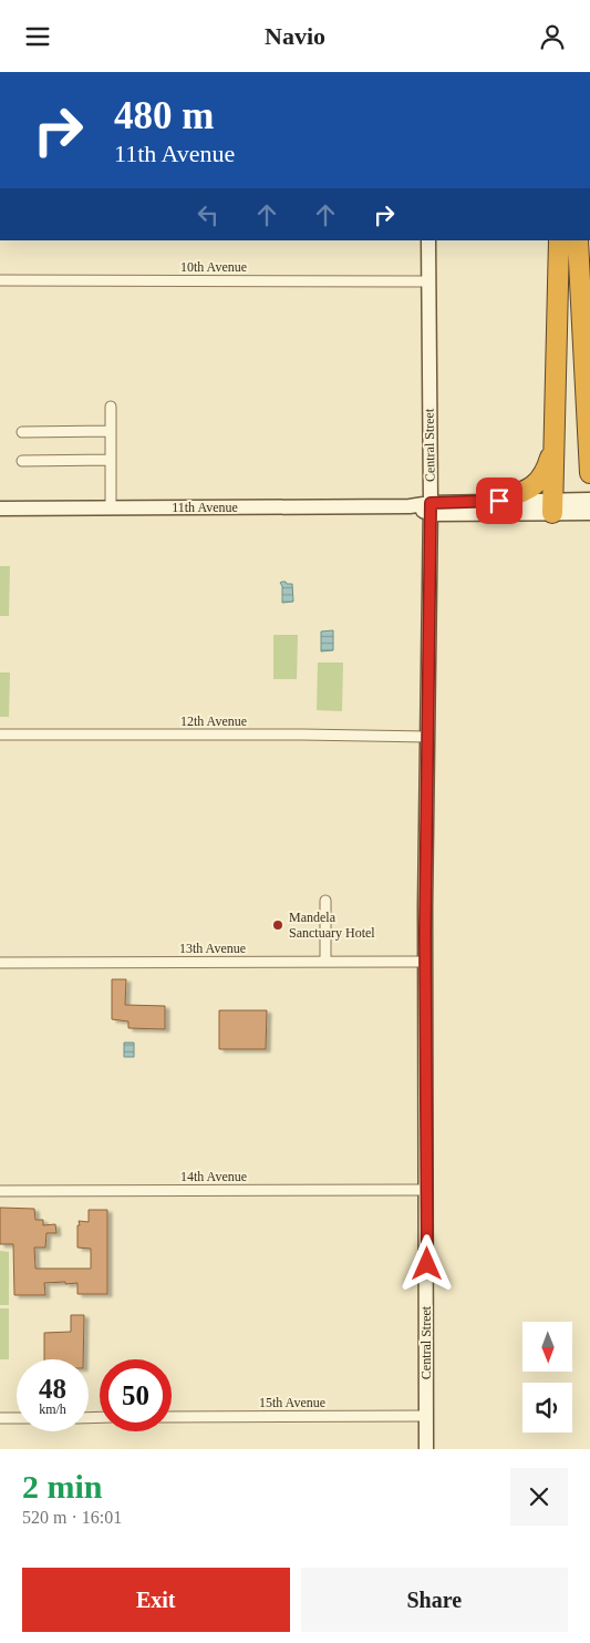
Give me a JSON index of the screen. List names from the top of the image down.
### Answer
{
  "streets": {
    "main road": ["Central Street", "11th Avenue"],
    "street": [
      "10th Avenue",
      "12th Avenue",
      "13th Avenue",
      "14th Avenue",
      "15th Avenue"
    ]
  },
  "crossings": [
    ["10th Avenue", "Central Street"],
    ["Central Street", "11th Avenue"],
    ["Central Street", "12th Avenue"],
    ["Central Street", "13th Avenue"],
    ["Central Street", "14th Avenue"],
    ["Central Street", "15th Avenue"]
  ],
  "places": ["Mandela Sanctuary Hotel"],
  "north": "bottom",
  "page": {
    "header": "Navio",
    "turn": ["480 m", "11th Avenue"],
    "speed": "48 km/h",
    "limit": "50",
    "heading": ["2 min", "520 m · 16:01"],
    "buttons": ["Exit", "Share"]
  }
}
